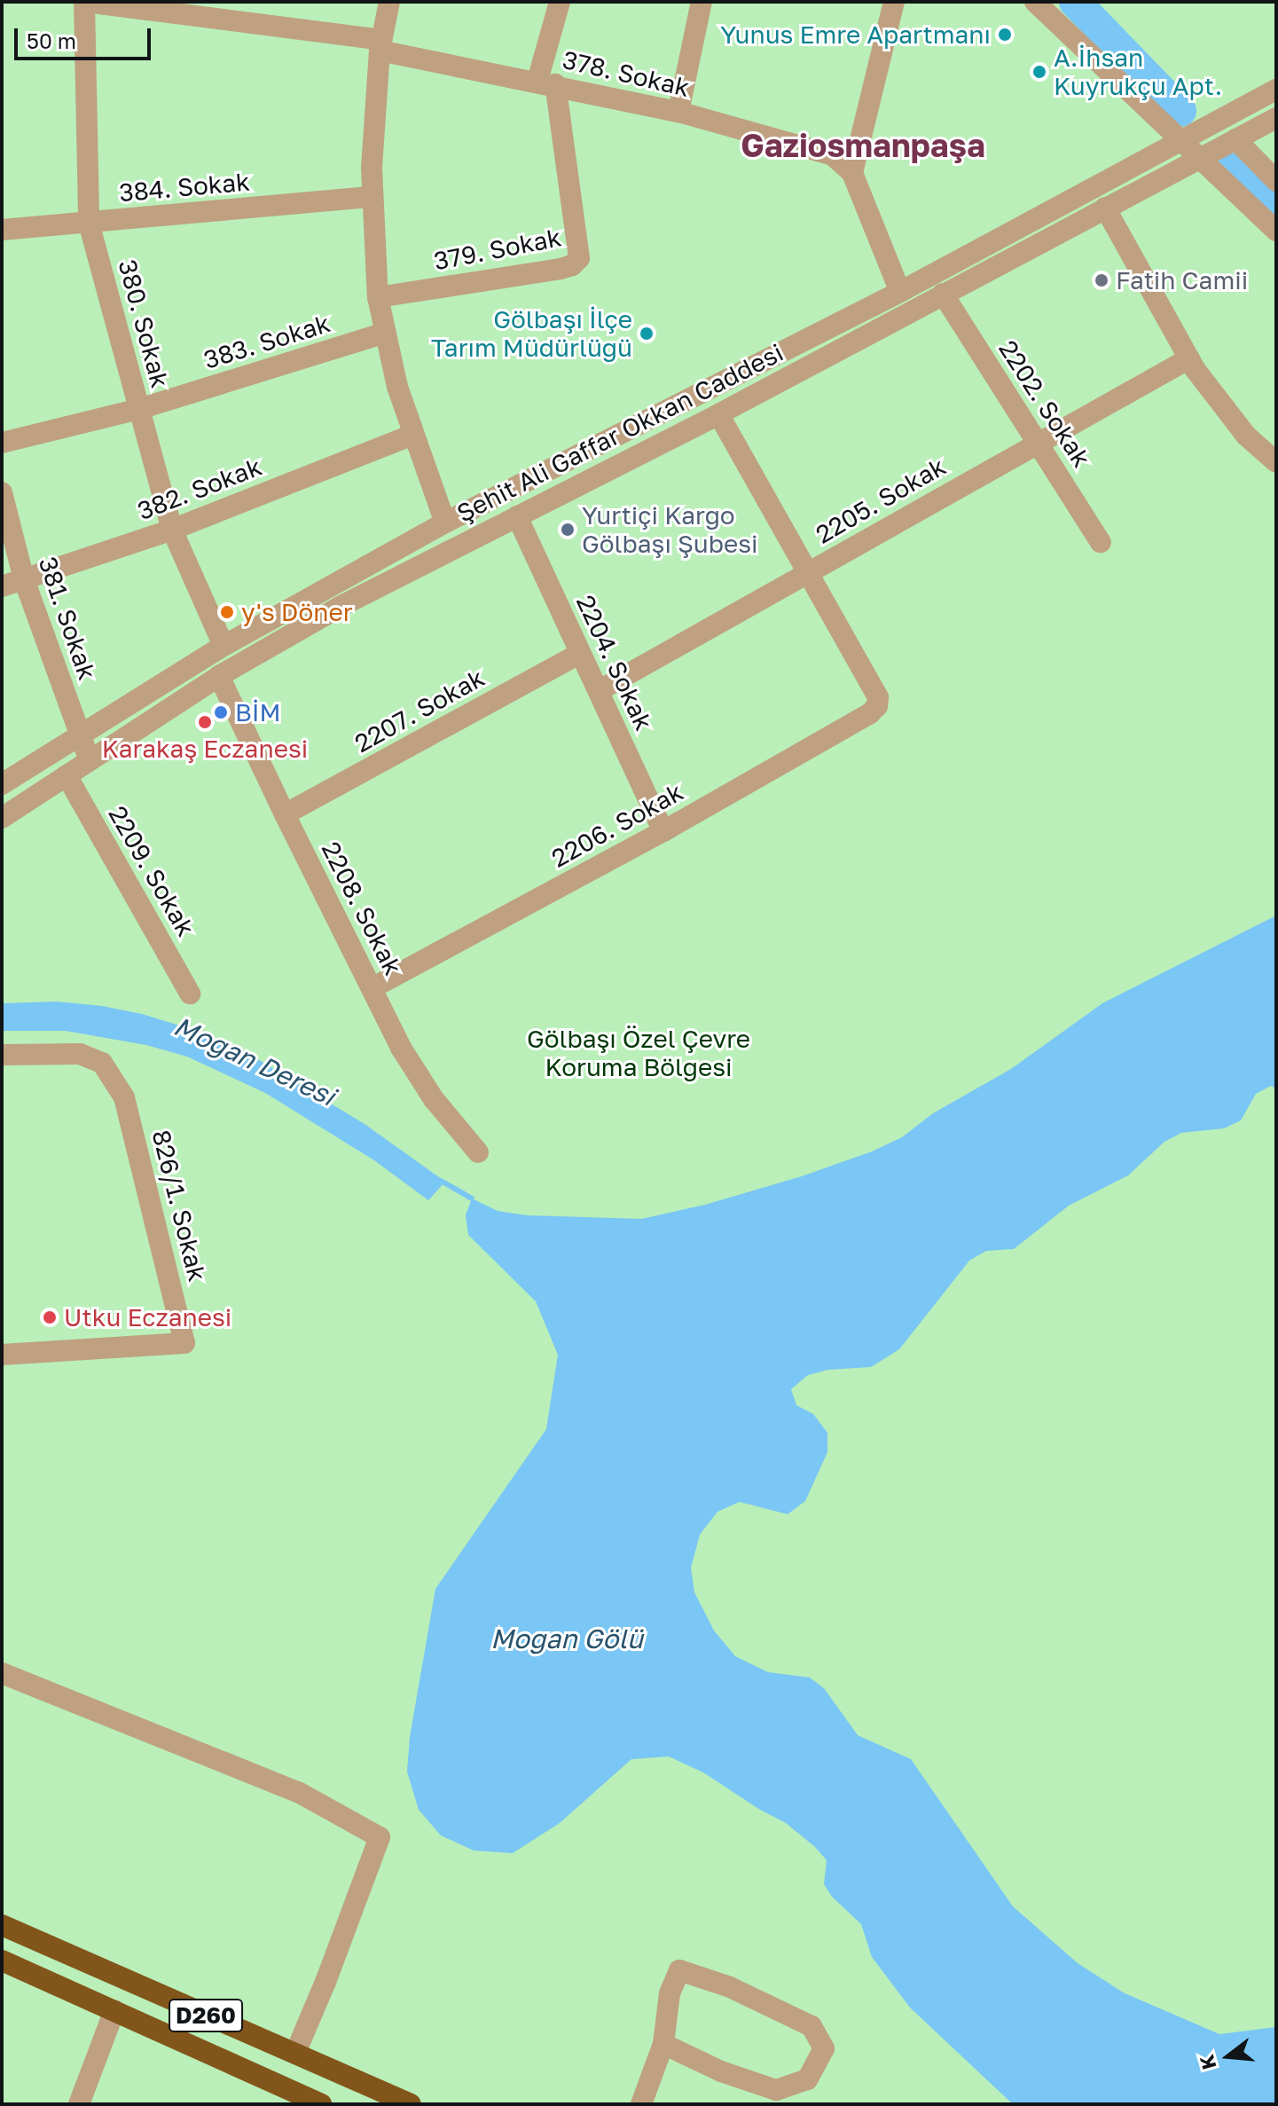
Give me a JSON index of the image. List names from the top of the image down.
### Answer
{
  "streets": {
    "highway": ["D260"],
    "street": [
      "378. Sokak",
      "384. Sokak",
      "379. Sokak",
      "380. Sokak",
      "383. Sokak",
      "2202. Sokak",
      "Şehit Ali Gaffar Okkan Caddesi",
      "382. Sokak",
      "2205. Sokak",
      "381. Sokak",
      "2204. Sokak",
      "2207. Sokak",
      "2206. Sokak",
      "2209. Sokak",
      "2208. Sokak",
      "826/1. Sokak"
    ]
  },
  "crossings": [
    ["378. Sokak", "379. Sokak"],
    ["378. Sokak", "380. Sokak"],
    ["384. Sokak", "380. Sokak"],
    ["380. Sokak", "383. Sokak"],
    ["380. Sokak", "Şehit Ali Gaffar Okkan Caddesi"],
    ["380. Sokak", "382. Sokak"],
    ["2202. Sokak", "Şehit Ali Gaffar Okkan Caddesi"],
    ["2202. Sokak", "2205. Sokak"],
    ["Şehit Ali Gaffar Okkan Caddesi", "381. Sokak"],
    ["Şehit Ali Gaffar Okkan Caddesi", "2204. Sokak"],
    ["Şehit Ali Gaffar Okkan Caddesi", "2209. Sokak"],
    ["Şehit Ali Gaffar Okkan Caddesi", "2208. Sokak"],
    ["382. Sokak", "381. Sokak"],
    ["2205. Sokak", "2204. Sokak"],
    ["2205. Sokak", "2206. Sokak"],
    ["2204. Sokak", "2207. Sokak"],
    ["2204. Sokak", "2206. Sokak"],
    ["2207. Sokak", "2208. Sokak"],
    ["2206. Sokak", "2208. Sokak"]
  ],
  "districts": ["Gaziosmanpaşa"],
  "water": ["Mogan Deresi", "Mogan Gölü"],
  "parks": ["Gölbaşı Özel Çevre Koruma Bölgesi"],
  "places": [
    "Yunus Emre Apartmanı",
    "A.İhsan Kuyrukçu Apt.",
    "Fatih Camii",
    "Gölbaşı İlçe Tarım Müdürlüğü",
    "Yurtiçi Kargo Gölbaşı Şubesi",
    "y's Döner",
    "BİM",
    "Karakaş Eczanesi",
    "Utku Eczanesi"
  ],
  "scale_bar": "50 m",
  "north": "left"
}
